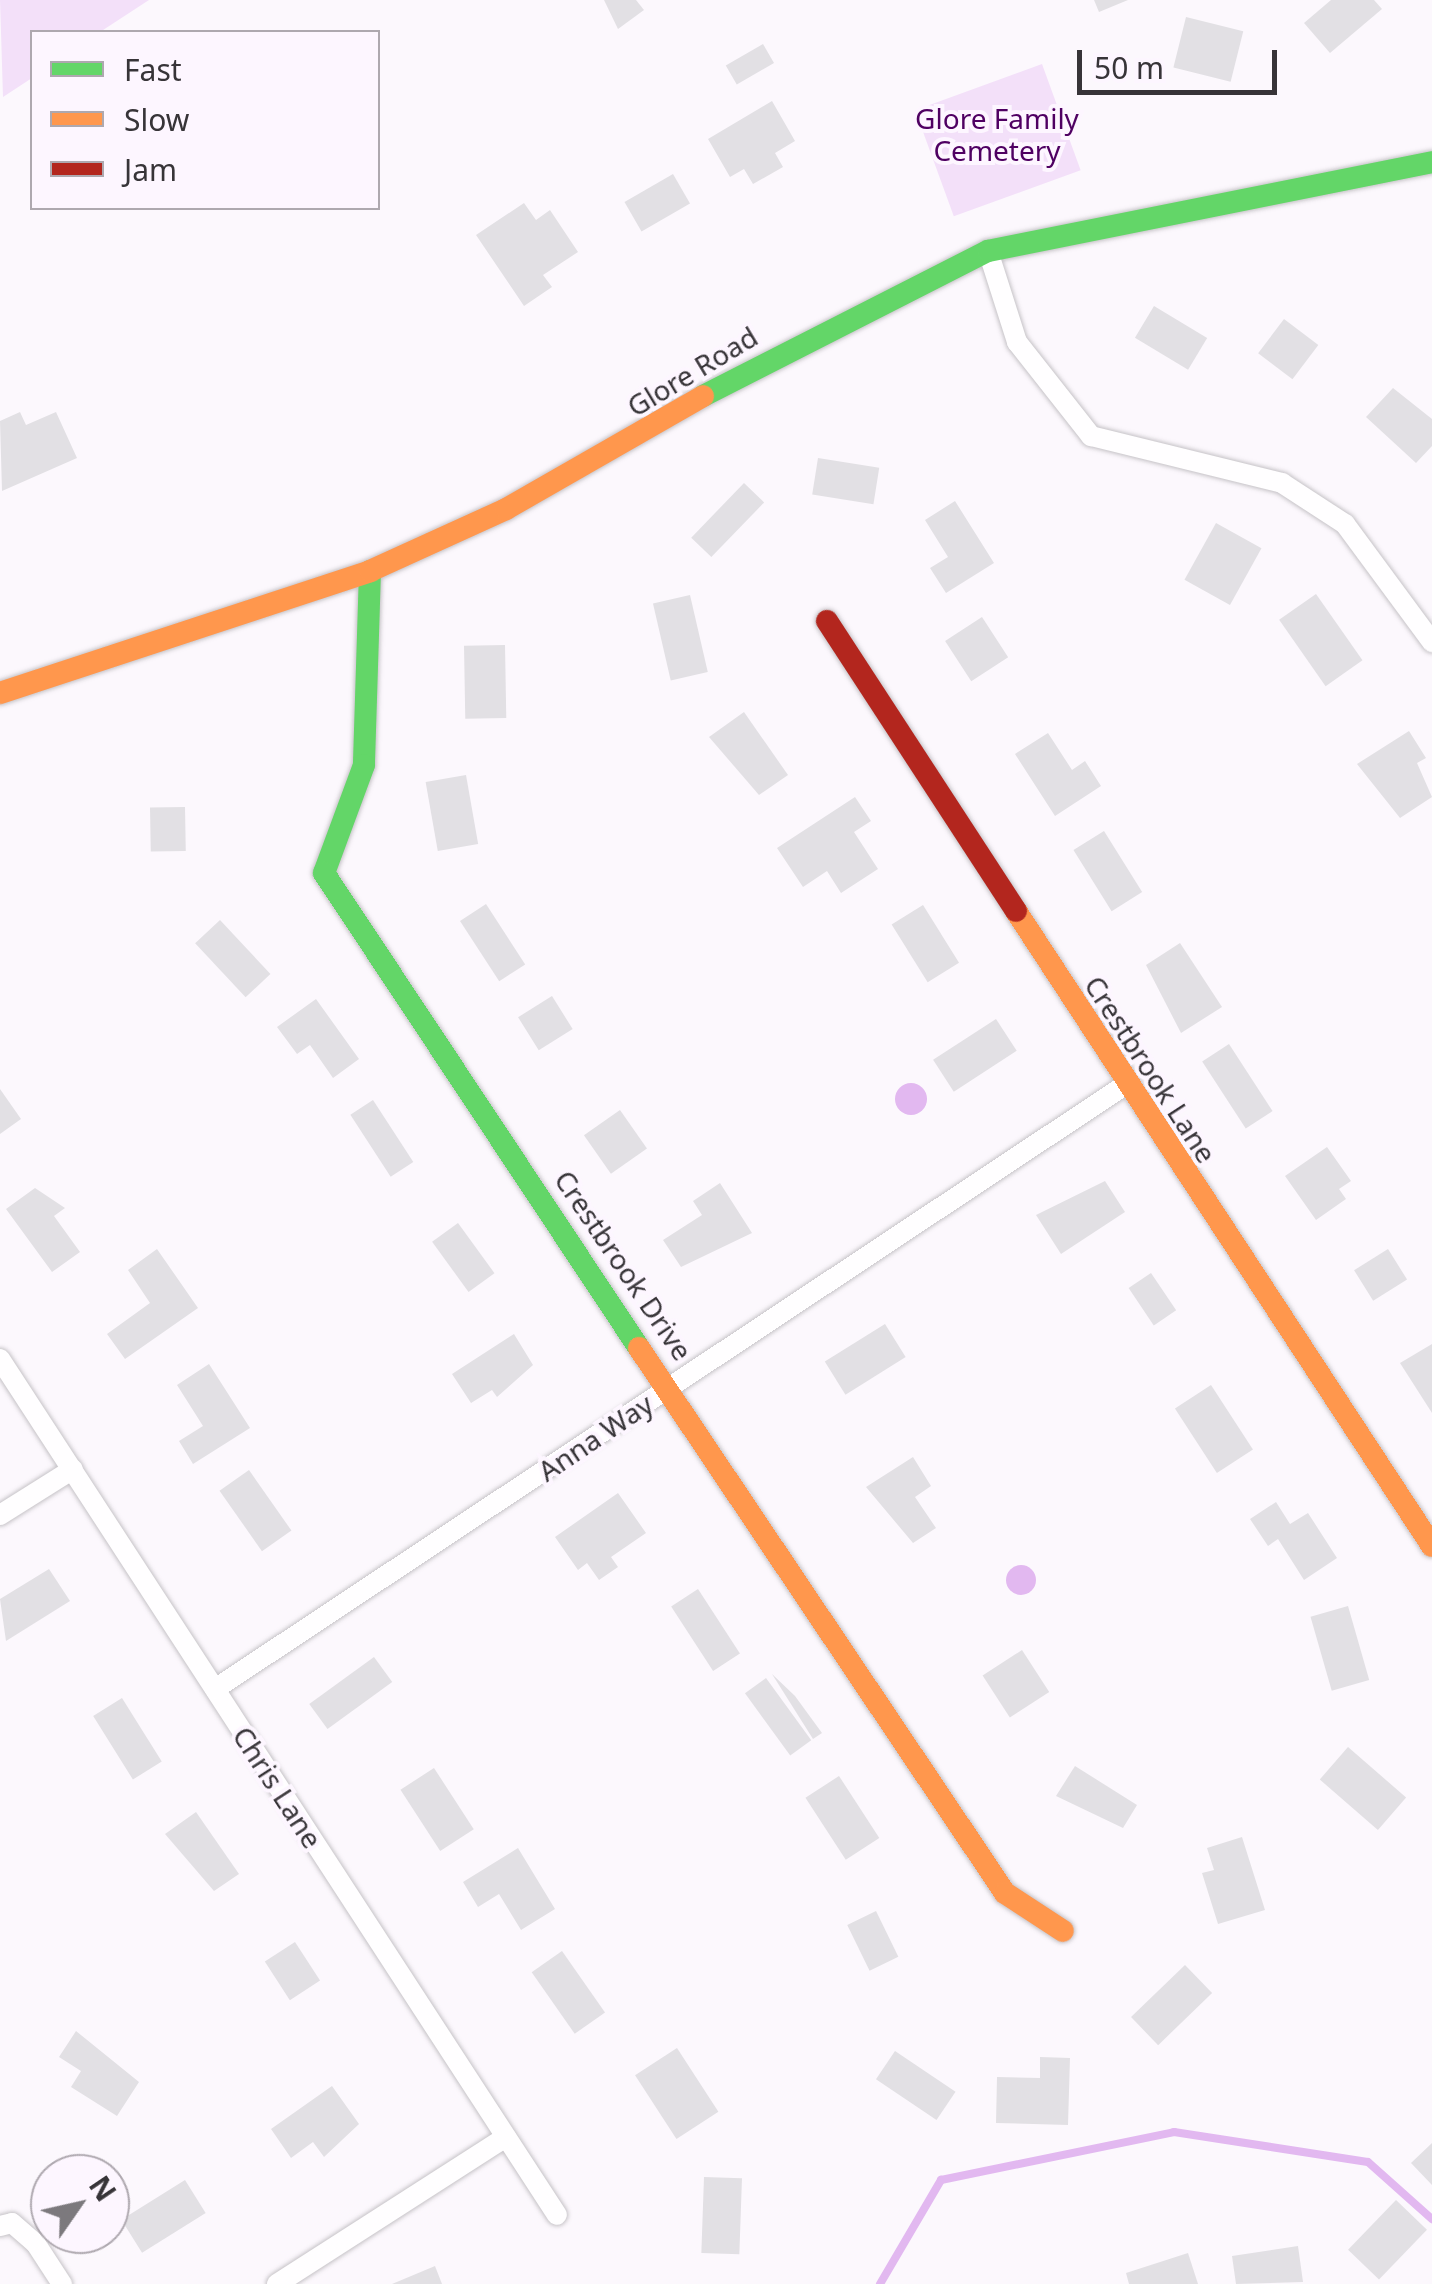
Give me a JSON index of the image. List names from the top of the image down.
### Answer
{
  "streets": {
    "street": [
      "Glore Road",
      "Crestbrook Lane",
      "Crestbrook Drive",
      "Anna Way",
      "Chris Lane"
    ]
  },
  "crossings": [
    ["Glore Road", "Crestbrook Drive"],
    ["Crestbrook Lane", "Anna Way"],
    ["Crestbrook Drive", "Anna Way"],
    ["Anna Way", "Chris Lane"]
  ],
  "parks": ["Glore Family Cemetery"],
  "legend": ["Fast", "Slow", "Jam"],
  "scale_bar": "50 m",
  "north": "top right"
}
